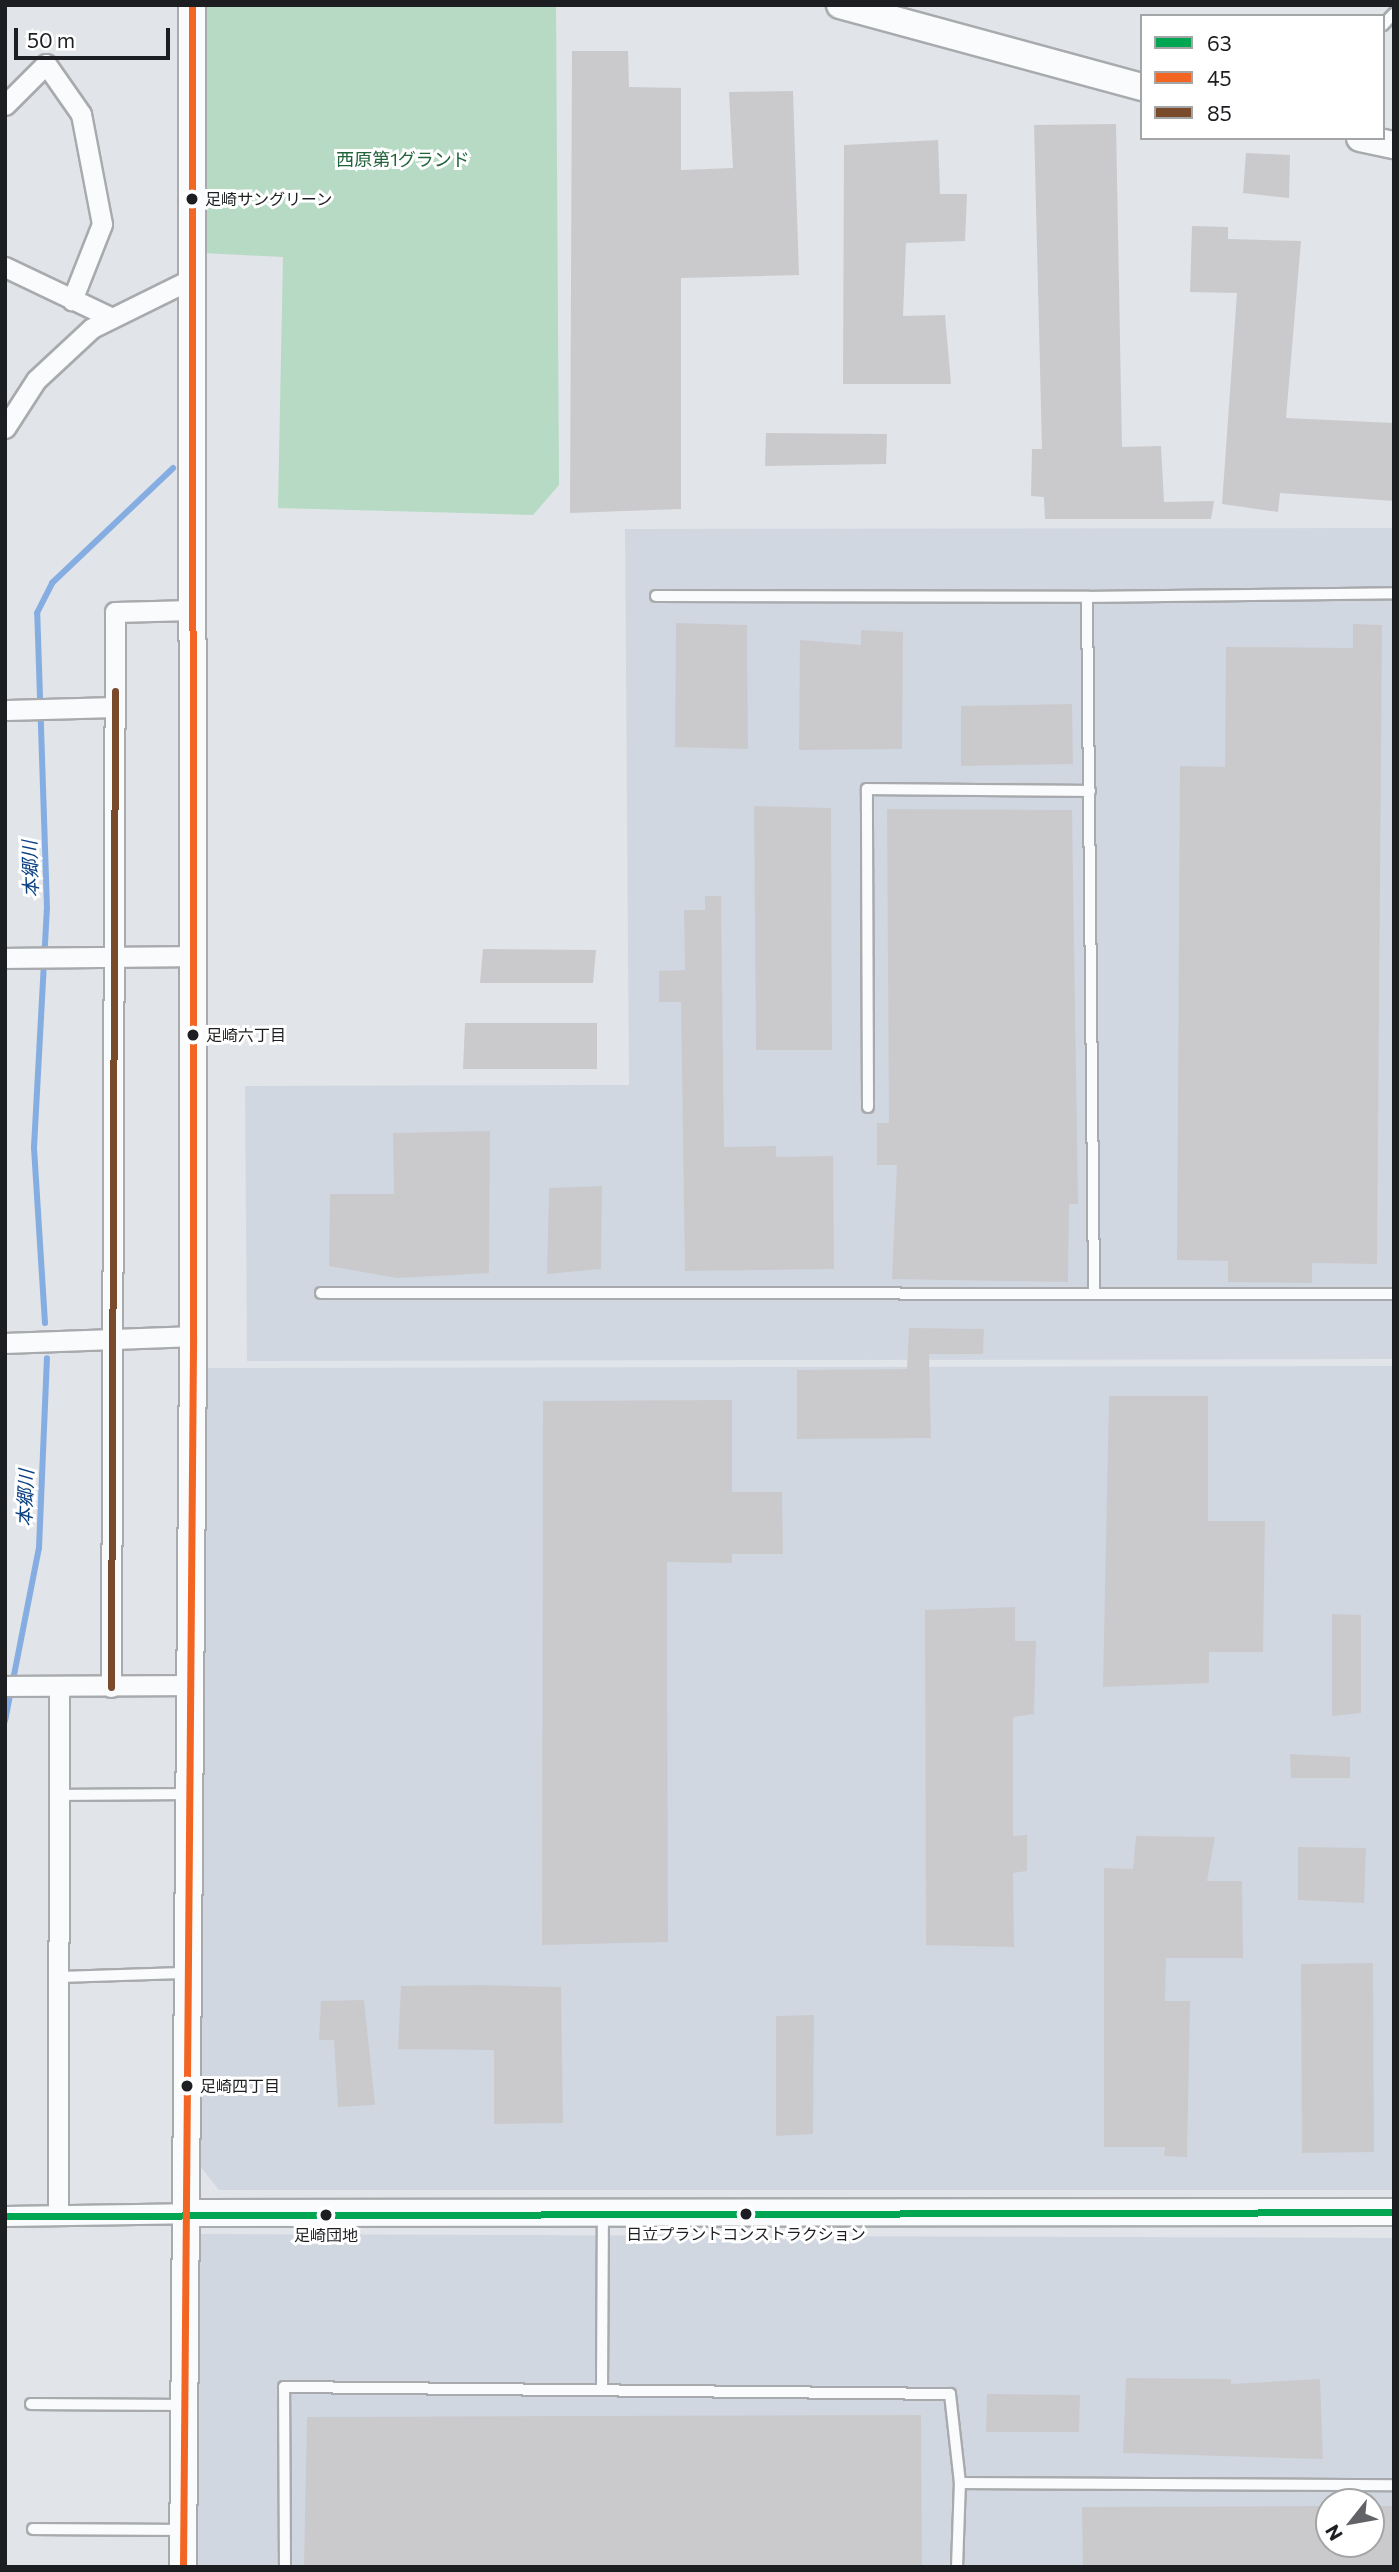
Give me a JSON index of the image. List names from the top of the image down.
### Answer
{
  "water": ["本郷川"],
  "parks": ["西原第1グランド"],
  "places": [
    "足崎サングリーン",
    "足崎六丁目",
    "足崎四丁目",
    "日立プラントコンストラクション",
    "足崎団地"
  ],
  "lines": ["transit line 45", "transit line 85", "transit line 63"],
  "legend": ["63", "45", "85"],
  "scale_bar": "50 m",
  "north": "bottom left"
}
